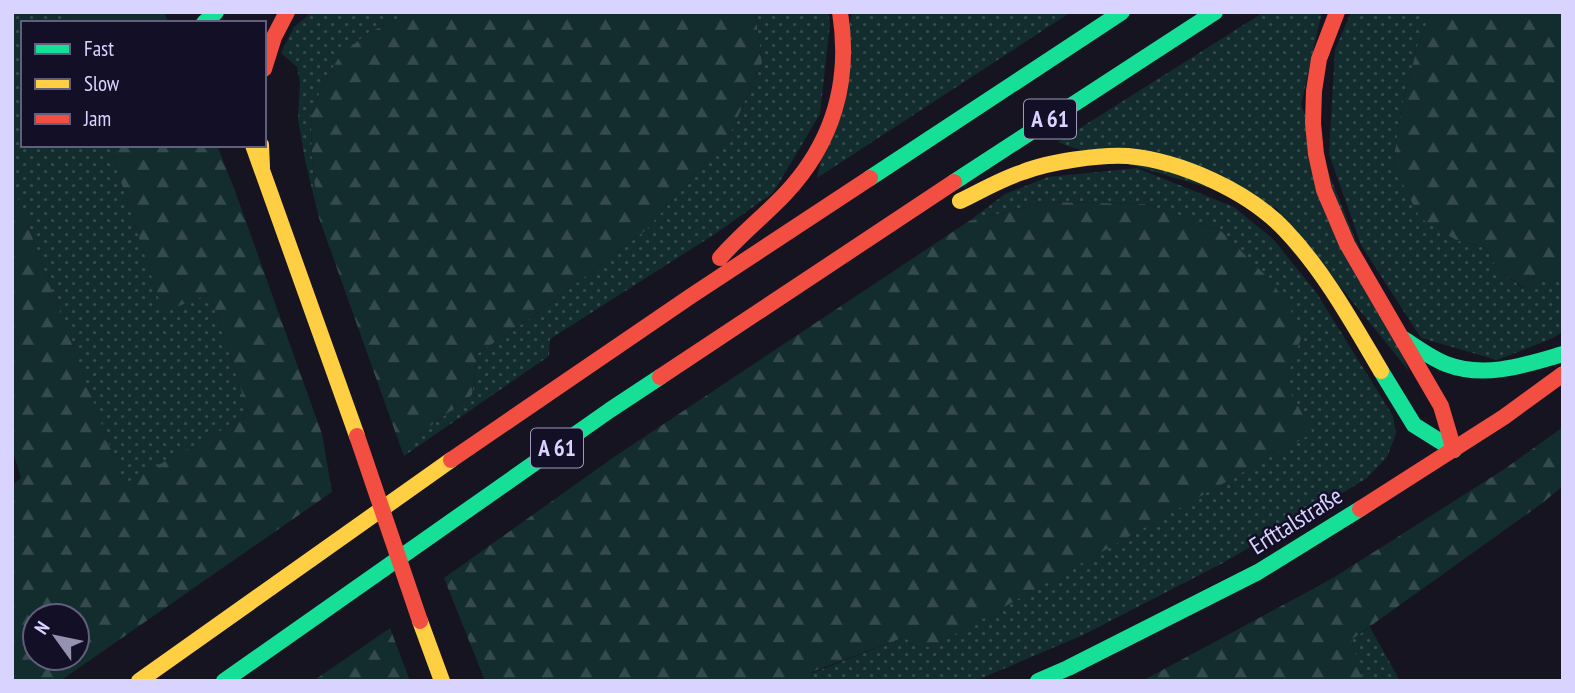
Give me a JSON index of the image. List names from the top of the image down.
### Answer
{
  "streets": {
    "main road": ["A 61", "Erfttalstraße"]
  },
  "legend": ["Fast", "Slow", "Jam"],
  "north": "top left"
}
